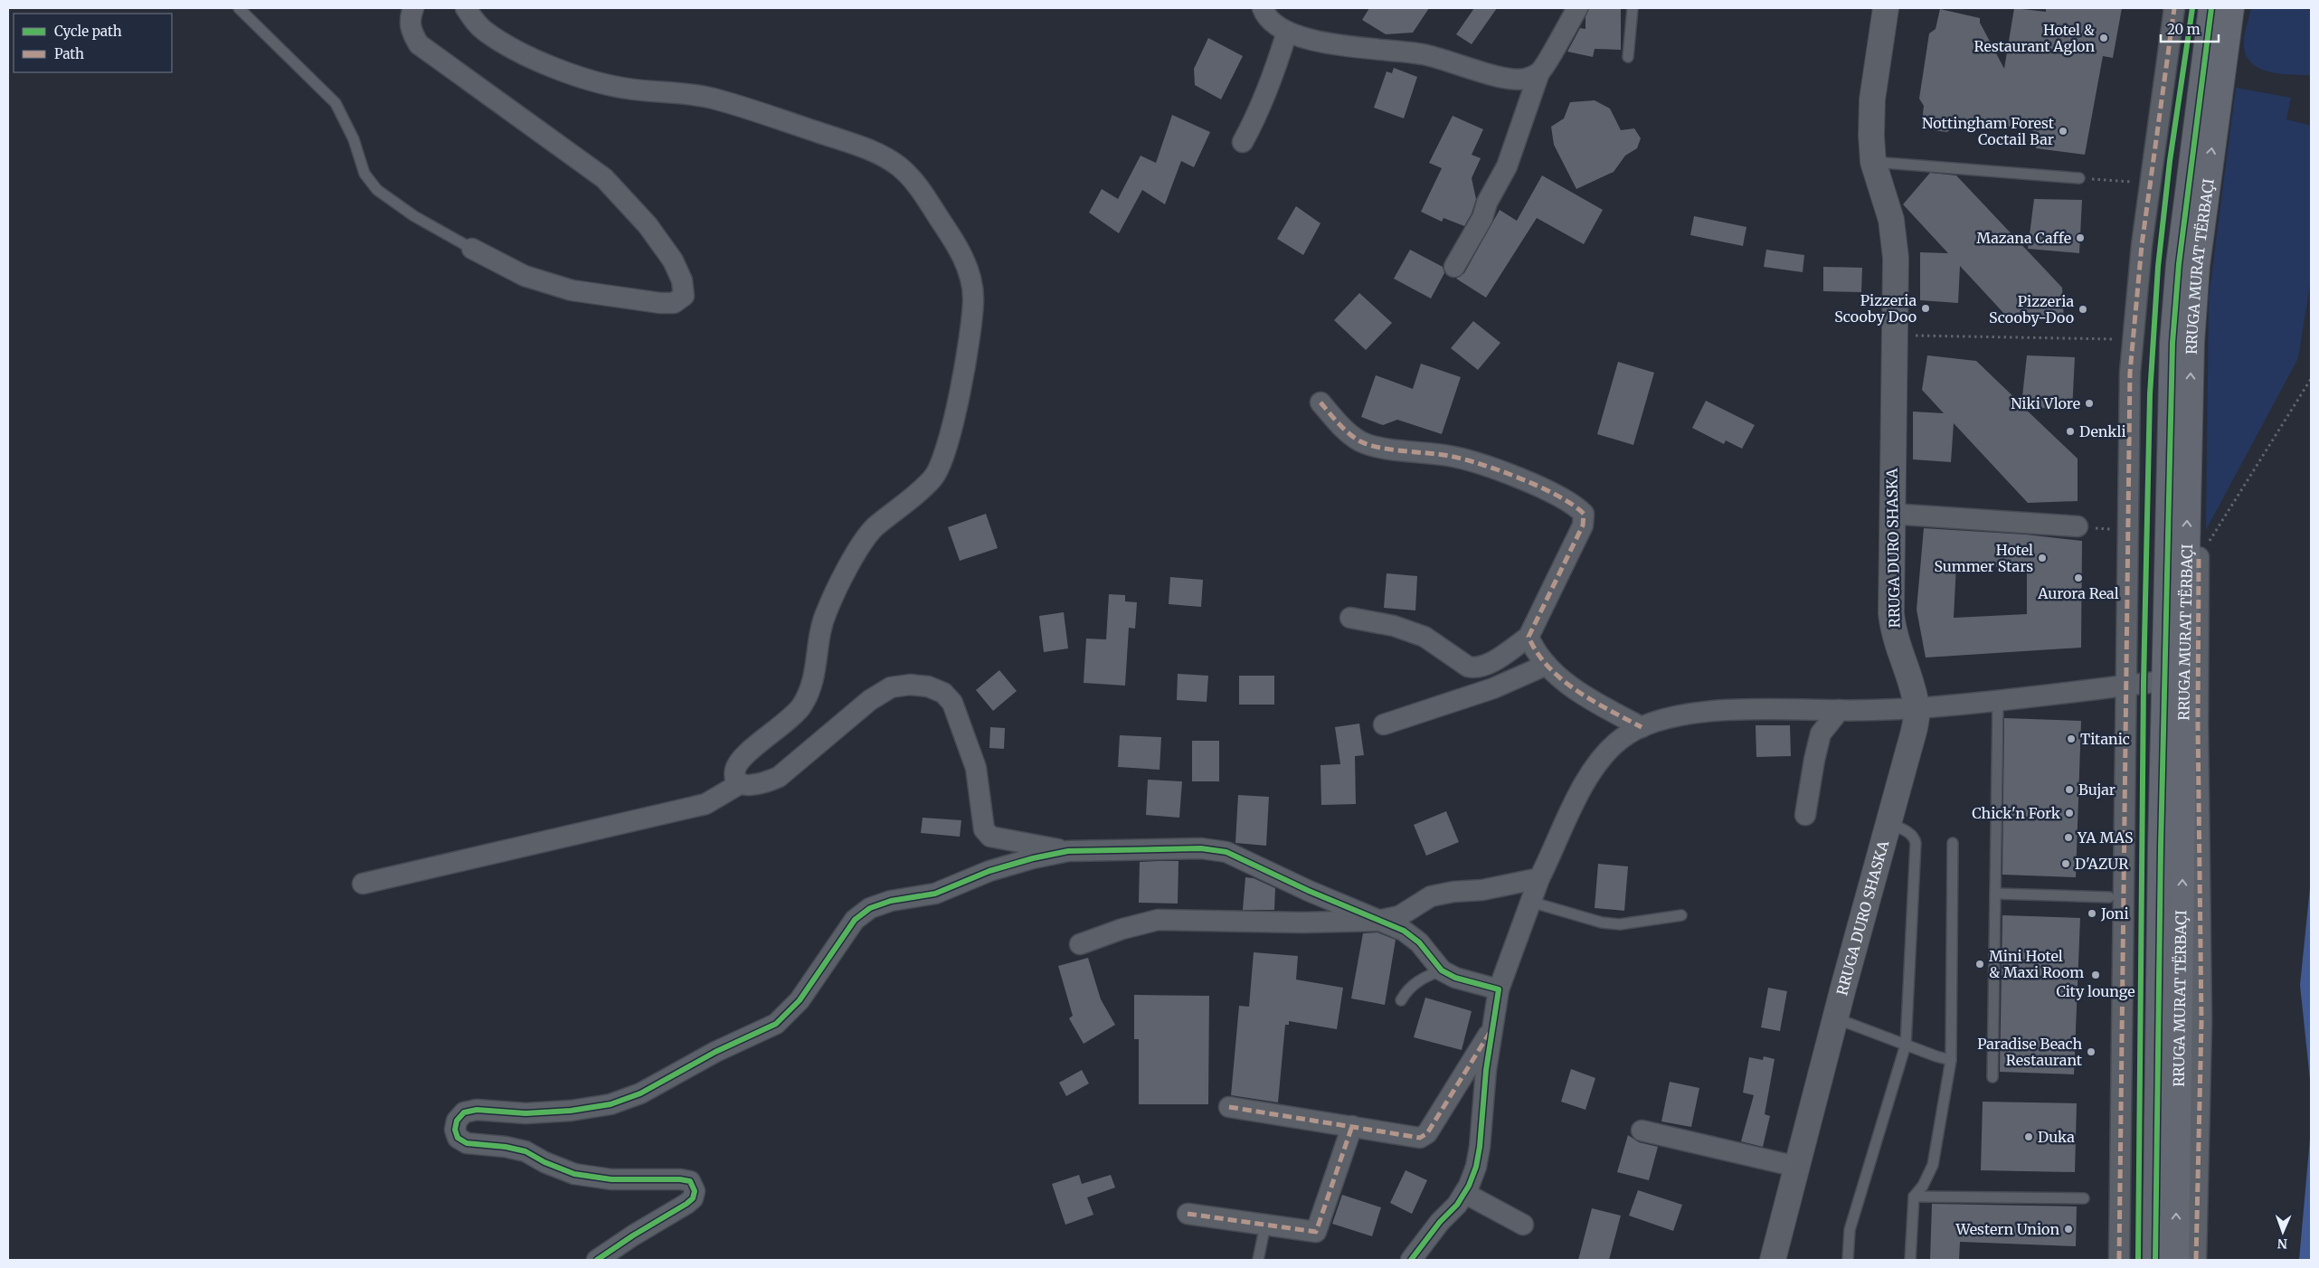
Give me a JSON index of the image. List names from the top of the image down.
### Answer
{
  "streets": {
    "main road": ["RRUGA MURAT TËRBAÇI", "RRUGA DURO SHASKA"]
  },
  "places": [
    "Hotel & Restaurant Aglon",
    "Nottingham Forest Coctail Bar",
    "Mazana Caffe",
    "Pizzeria Scooby Doo",
    "Pizzeria Scooby-Doo",
    "Niki Vlore",
    "Denkli",
    "Hotel Summer Stars",
    "Aurora Real",
    "Titanic",
    "Bujar",
    "Chick'n Fork",
    "YA MAS",
    "D'AZUR",
    "Joni",
    "Mini Hotel & Maxi Room",
    "City lounge",
    "Paradise Beach Restaurant",
    "Duka",
    "Western Union"
  ],
  "legend": ["Cycle path", "Path"],
  "scale_bar": "20 m",
  "north": "bottom"
}
